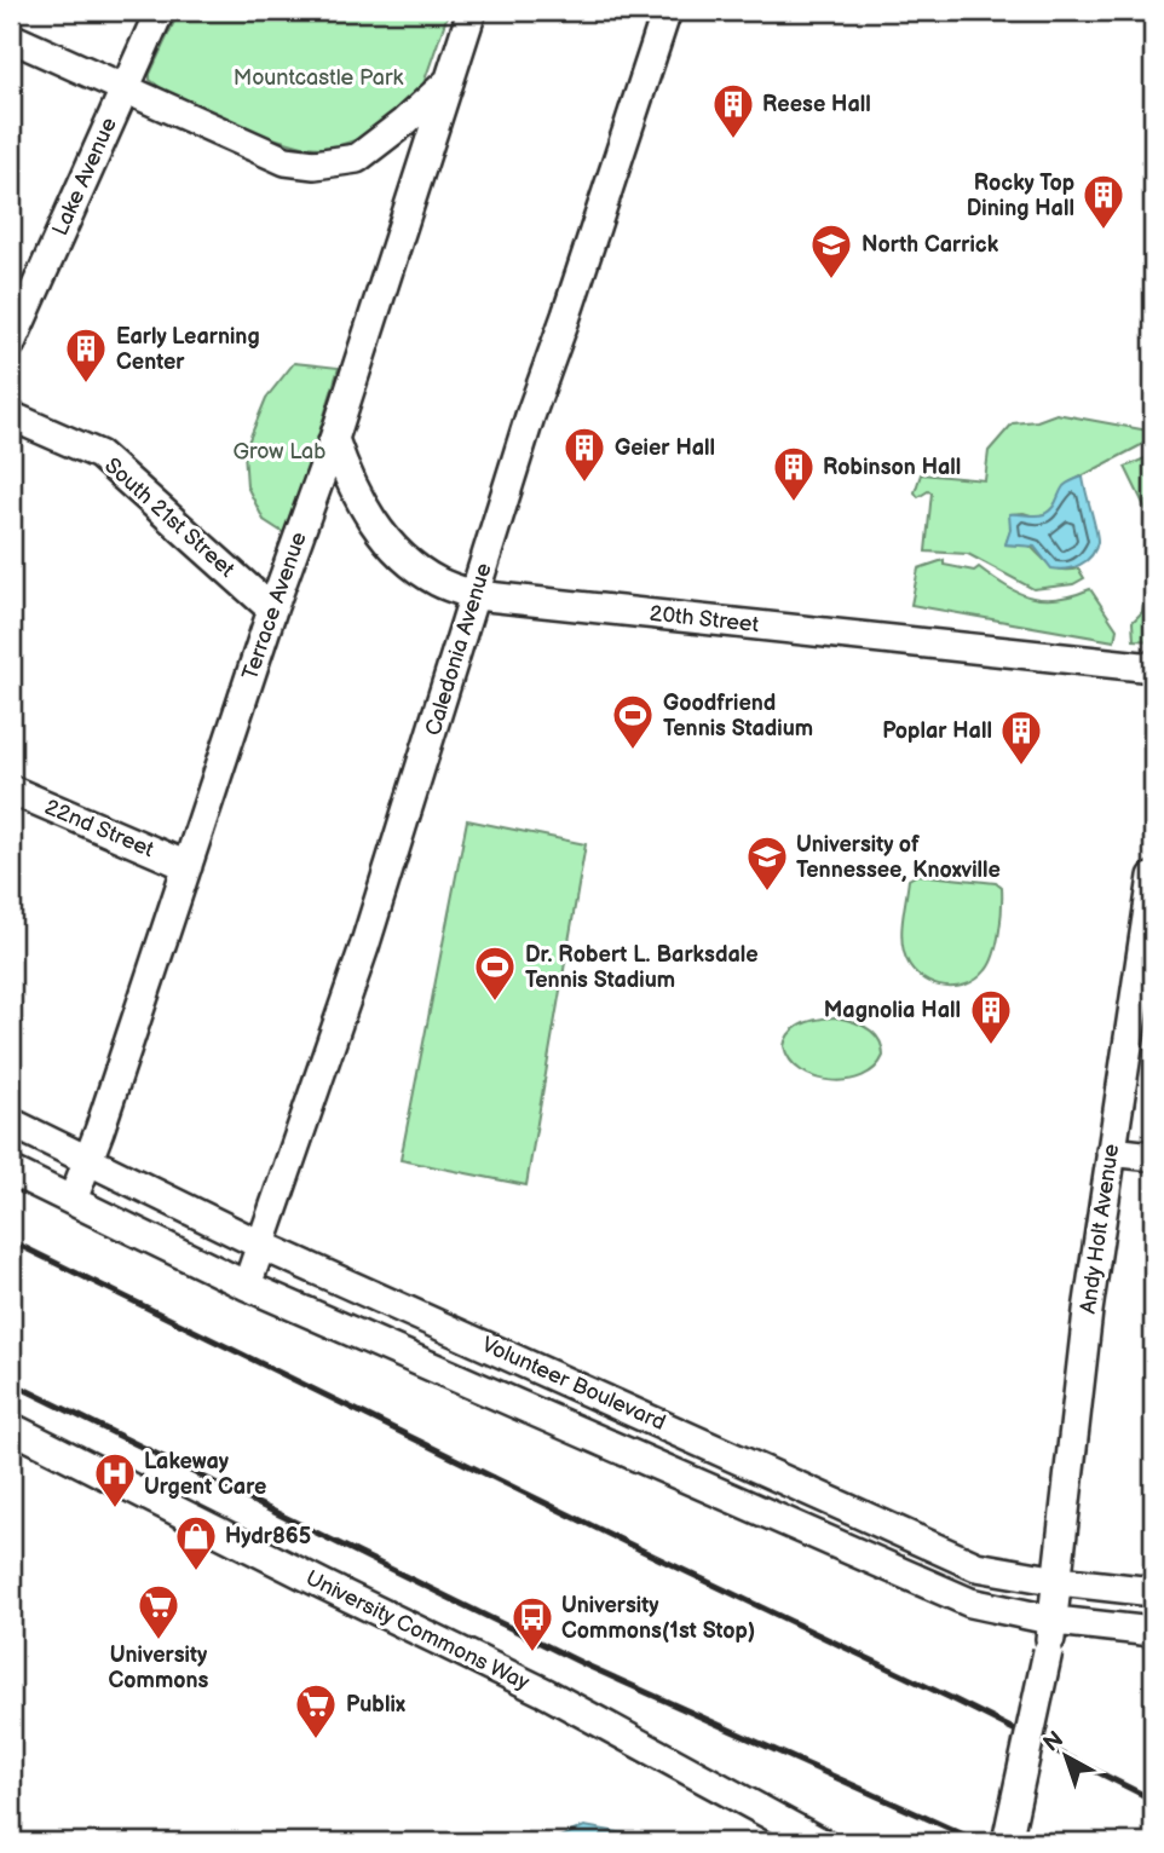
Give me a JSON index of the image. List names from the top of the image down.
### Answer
{
  "streets": {
    "street": [
      "Lake Avenue",
      "South 21st Street",
      "Terrace Avenue",
      "20th Street",
      "Caledonia Avenue",
      "22nd Street",
      "Andy Holt Avenue",
      "Volunteer Boulevard",
      "University Commons Way"
    ]
  },
  "crossings": [
    ["South 21st Street", "Terrace Avenue"],
    ["Terrace Avenue", "20th Street"],
    ["Terrace Avenue", "22nd Street"],
    ["Terrace Avenue", "Volunteer Boulevard"],
    ["20th Street", "Caledonia Avenue"],
    ["Caledonia Avenue", "Volunteer Boulevard"],
    ["Andy Holt Avenue", "Volunteer Boulevard"]
  ],
  "parks": ["Mountcastle Park", "Grow Lab"],
  "places": {
    "building": [
      "Reese Hall",
      "Rocky Top Dining Hall",
      "Early Learning Center",
      "Geier Hall",
      "Robinson Hall",
      "Poplar Hall",
      "Magnolia Hall"
    ],
    "school or university": ["North Carrick", "University of Tennessee, Knoxville"],
    "sports": ["Goodfriend Tennis Stadium", "Dr. Robert L. Barksdale Tennis Stadium"],
    "hospital": ["Lakeway Urgent Care"],
    "shop": ["Hydr865"],
    "supermarket": ["University Commons", "Publix"],
    "bus stop": ["University Commons(1st Stop)"]
  },
  "north": "top left"
}
